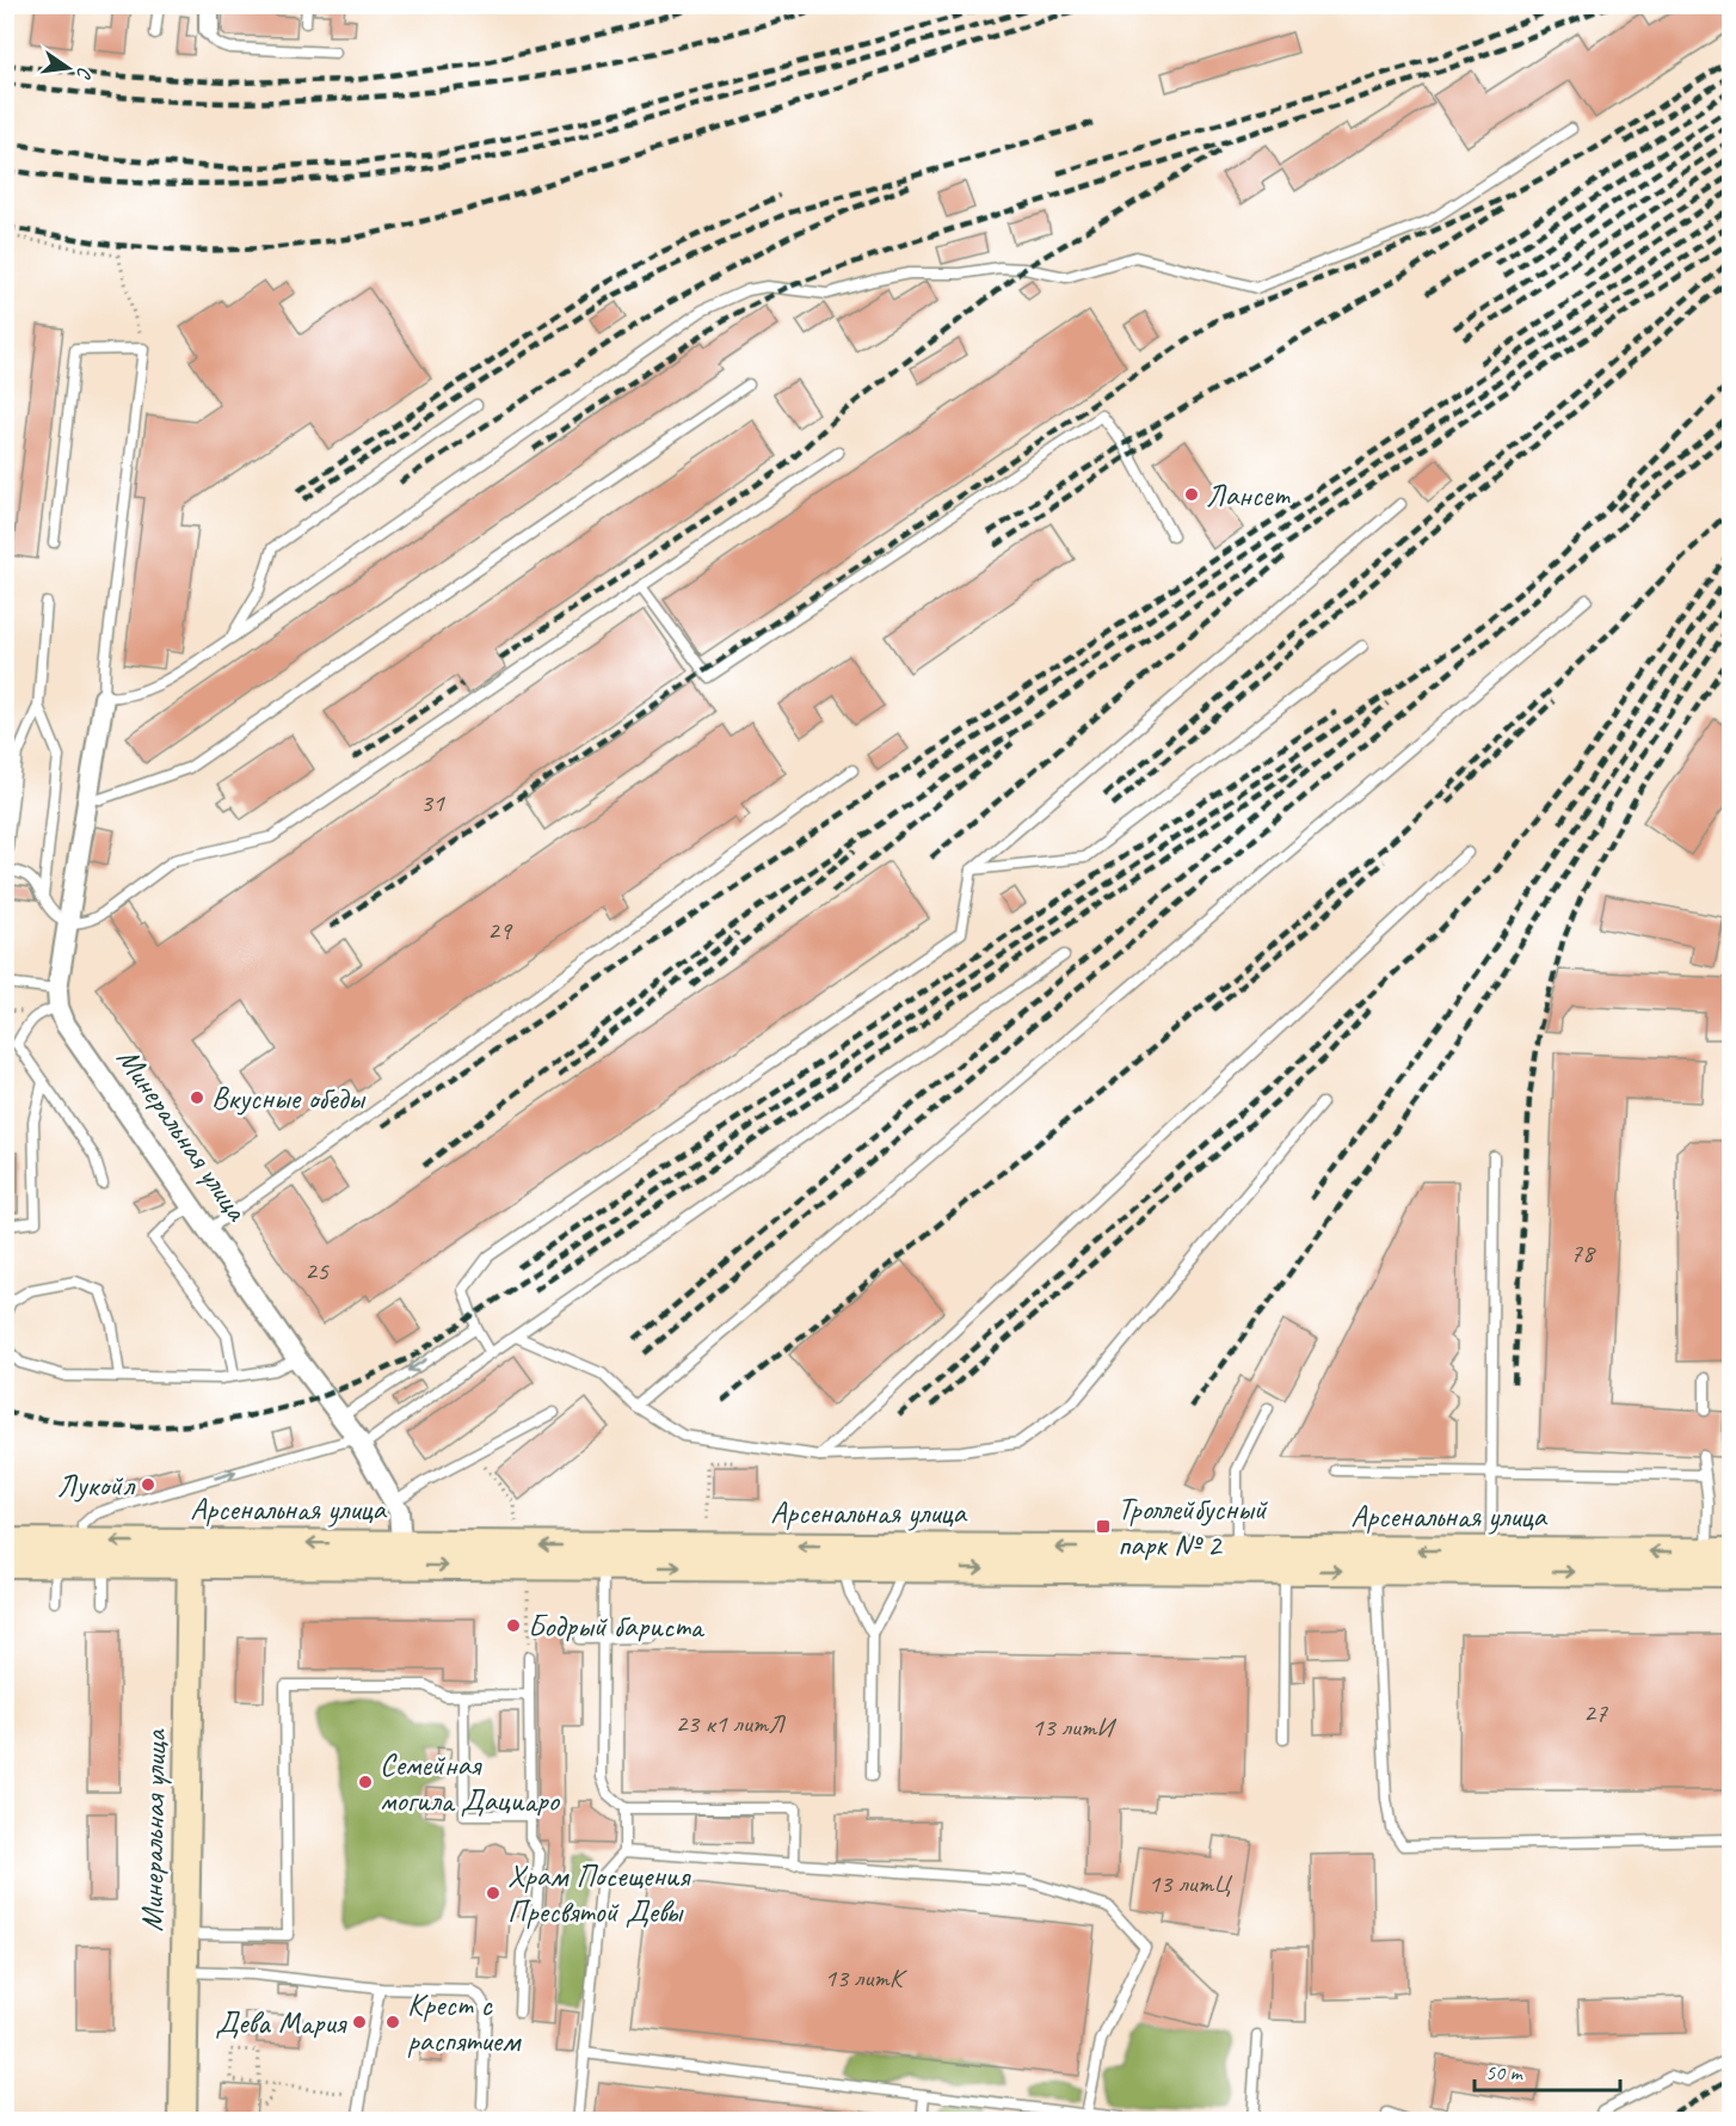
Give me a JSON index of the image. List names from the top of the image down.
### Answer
{
  "streets": {
    "street": ["Минеральная улица", "Арсенальная улица"]
  },
  "crossings": [
    ["Минеральная улица", "Арсенальная улица"]
  ],
  "places": {
    "other": [
      "Лансет",
      "Вкусные обеды",
      "Лукойл",
      "Бодрый бариста",
      "Семейная могила Дациаро",
      "Храм Посещения Пресвятой Девы",
      "Дева Мария",
      "Крест с распятием"
    ],
    "transit": ["Троллейбусный парк № 2"]
  },
  "house_numbers": [
    "31",
    "29",
    "78",
    "25",
    "27",
    "23 к1 литЛ",
    "13 литИ",
    "13 литЦ",
    "13 литК"
  ],
  "scale_bar": "50 m",
  "north": "right"
}
